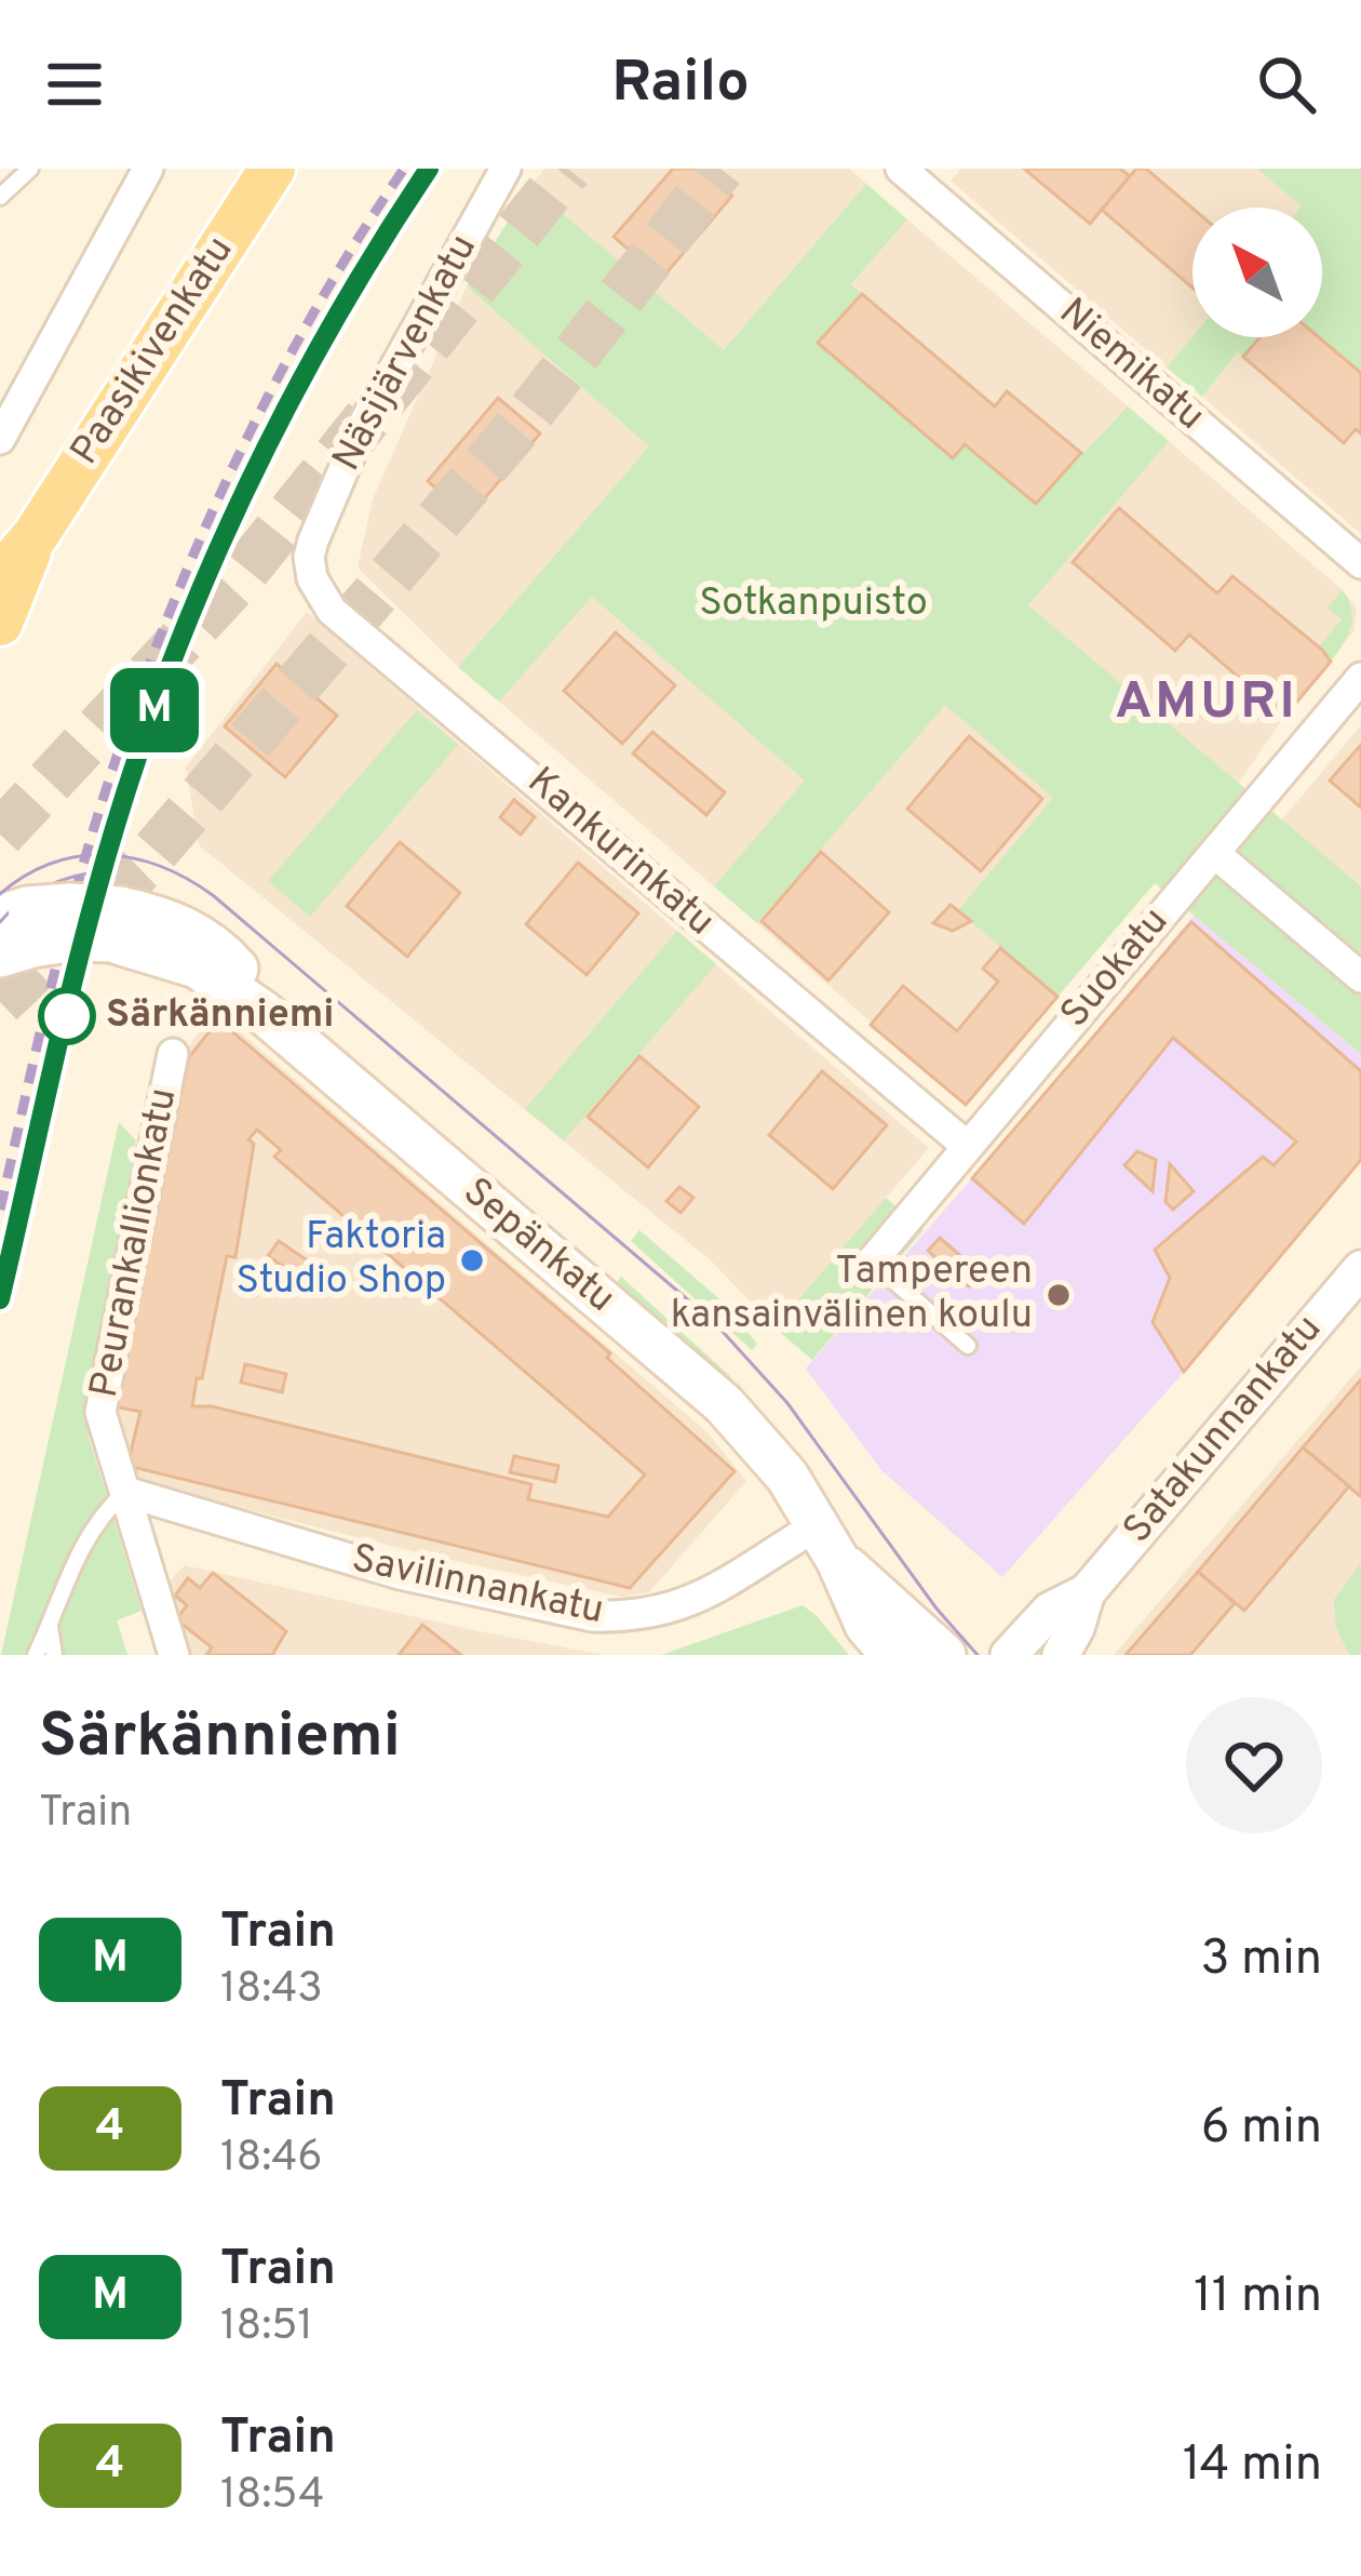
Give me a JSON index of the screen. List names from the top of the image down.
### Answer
{
  "streets": {
    "main road": ["Paasikivenkatu", "Sepänkatu"],
    "street": [
      "Näsijärvenkatu",
      "Niemikatu",
      "Kankurinkatu",
      "Suokatu",
      "Peurankallionkatu",
      "Satakunnankatu",
      "Savilinnankatu"
    ]
  },
  "crossings": [
    ["Näsijärvenkatu", "Kankurinkatu"],
    ["Kankurinkatu", "Suokatu"],
    ["Peurankallionkatu", "Savilinnankatu"],
    ["Sepänkatu", "Savilinnankatu"]
  ],
  "districts": ["AMURI"],
  "parks": ["Sotkanpuisto"],
  "places": ["Särkänniemi", "Faktoria Studio Shop", "Tampereen kansainvälinen koulu"],
  "north": "top left",
  "page": {
    "header": "Railo",
    "on_map": "M",
    "heading": ["Särkänniemi", "Train"],
    "list": [
      {
        "mark": "M",
        "name": "Train",
        "note": "18:43",
        "value": "3 min"
      },
      {
        "mark": "4",
        "name": "Train",
        "note": "18:46",
        "value": "6 min"
      },
      {
        "mark": "M",
        "name": "Train",
        "note": "18:51",
        "value": "11 min"
      },
      {
        "mark": "4",
        "name": "Train",
        "note": "18:54",
        "value": "14 min"
      }
    ]
  }
}
